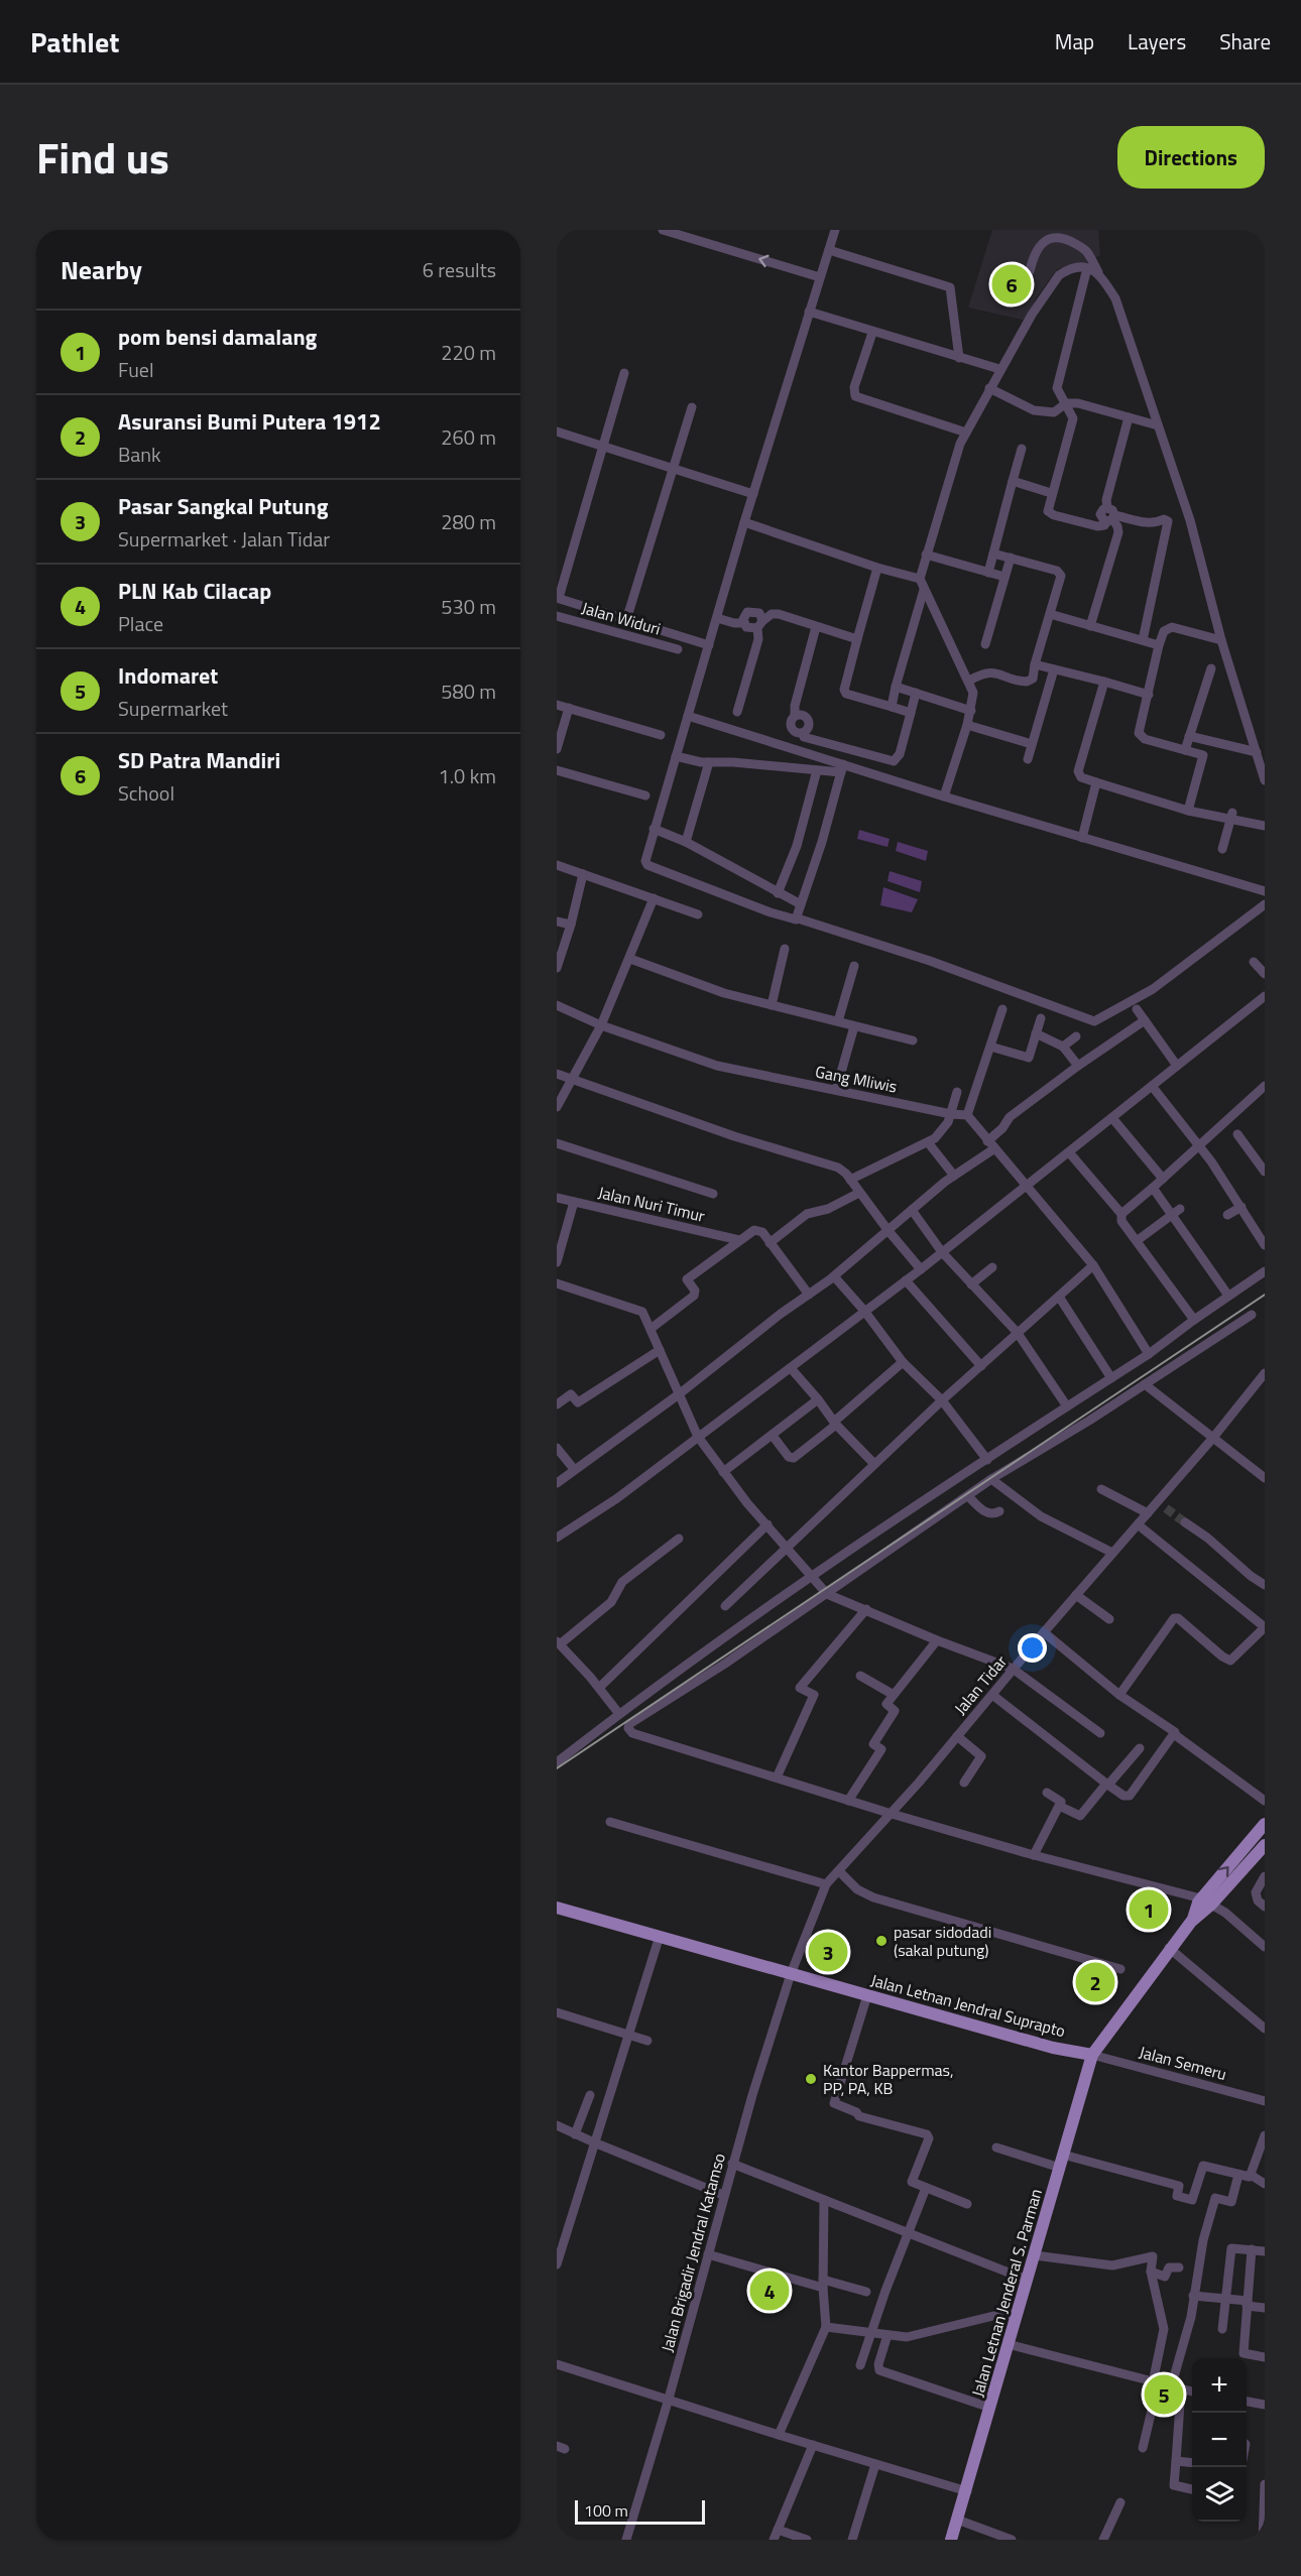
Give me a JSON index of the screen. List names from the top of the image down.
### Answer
{
  "streets": {
    "main road": ["Jalan Letnan Jendral Suprapto", "Jalan Letnan Jenderal S. Parman"],
    "street": [
      "Jalan Widuri",
      "Gang Mliwis",
      "Jalan Nuri Timur",
      "Jalan Tidar",
      "Jalan Semeru",
      "Jalan Brigadir Jendral Katamso"
    ]
  },
  "crossings": [
    ["Jalan Tidar", "Jalan Letnan Jendral Suprapto"],
    ["Jalan Tidar", "Jalan Brigadir Jendral Katamso"],
    ["Jalan Letnan Jendral Suprapto", "Jalan Semeru"],
    ["Jalan Letnan Jendral Suprapto", "Jalan Brigadir Jendral Katamso"],
    ["Jalan Letnan Jendral Suprapto", "Jalan Letnan Jenderal S. Parman"],
    ["Jalan Semeru", "Jalan Letnan Jenderal S. Parman"]
  ],
  "places": ["pasar sidodadi (sakal putung)", "Kantor Bappermas, PP, PA, KB"],
  "scale_bar": "100 m",
  "page": {
    "header": "Pathlet",
    "nav": ["Map", "Layers", "Share"],
    "title": "Find us",
    "buttons": "Directions",
    "heading": ["Nearby", "6 results"],
    "pins": [
      "6",
      "1",
      "3",
      "2",
      "4",
      "5"
    ],
    "list": [
      {
        "mark": "1",
        "name": "pom bensi damalang",
        "note": "Fuel",
        "value": "220 m"
      },
      {
        "mark": "2",
        "name": "Asuransi Bumi Putera 1912",
        "note": "Bank",
        "value": "260 m"
      },
      {
        "mark": "3",
        "name": "Pasar Sangkal Putung",
        "note": "Supermarket · Jalan Tidar",
        "value": "280 m"
      },
      {
        "mark": "4",
        "name": "PLN Kab Cilacap",
        "note": "Place",
        "value": "530 m"
      },
      {
        "mark": "5",
        "name": "Indomaret",
        "note": "Supermarket",
        "value": "580 m"
      },
      {
        "mark": "6",
        "name": "SD Patra Mandiri",
        "note": "School",
        "value": "1.0 km"
      }
    ],
    "map_buttons": ["+", "−"],
    "scale": "100 m"
  }
}
